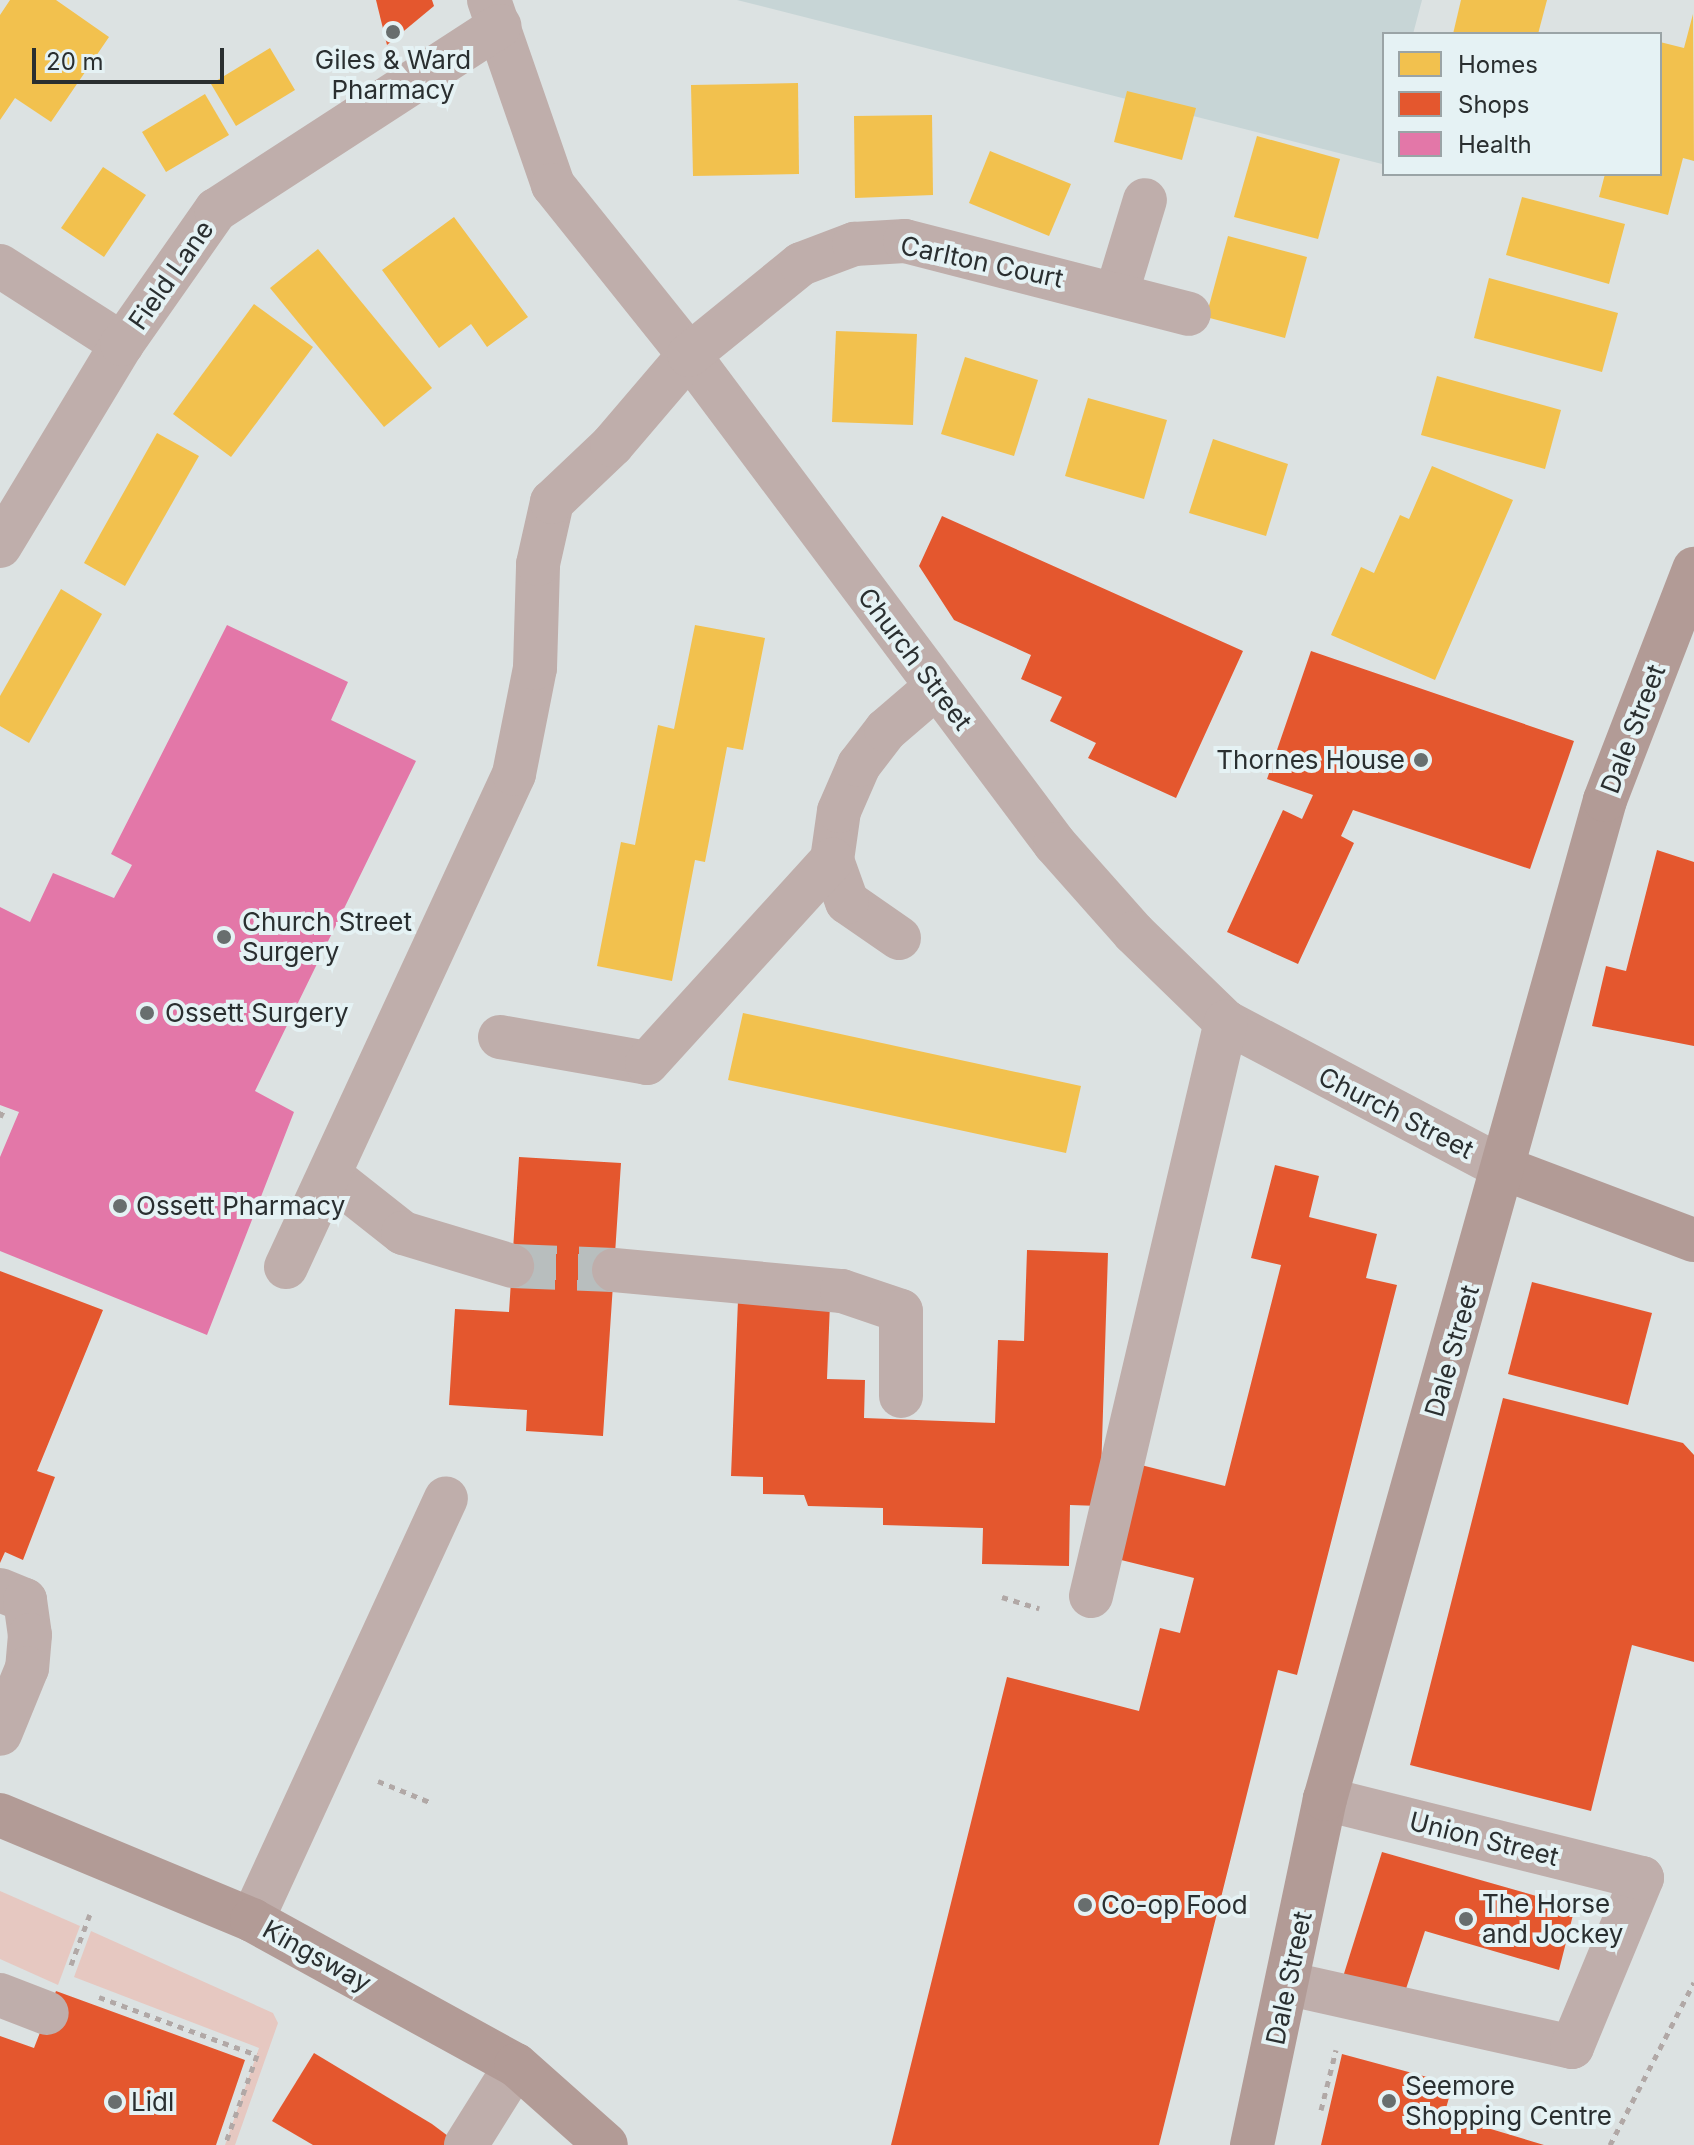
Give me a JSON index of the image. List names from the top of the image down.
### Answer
{
  "streets": {
    "main road": ["Dale Street", "Kingsway"],
    "street": [
      "Carlton Court",
      "Field Lane",
      "Church Street",
      "Union Street"
    ]
  },
  "crossings": [
    ["Carlton Court", "Church Street"],
    ["Field Lane", "Church Street"],
    ["Church Street", "Dale Street"],
    ["Dale Street", "Union Street"]
  ],
  "places": [
    "Giles & Ward Pharmacy",
    "Thornes House",
    "Church Street Surgery",
    "Ossett Surgery",
    "Ossett Pharmacy",
    "Co-op Food",
    "The Horse and Jockey",
    "Seemore Shopping Centre",
    "Lidl"
  ],
  "legend": ["Homes", "Shops", "Health"],
  "scale_bar": "20 m"
}
